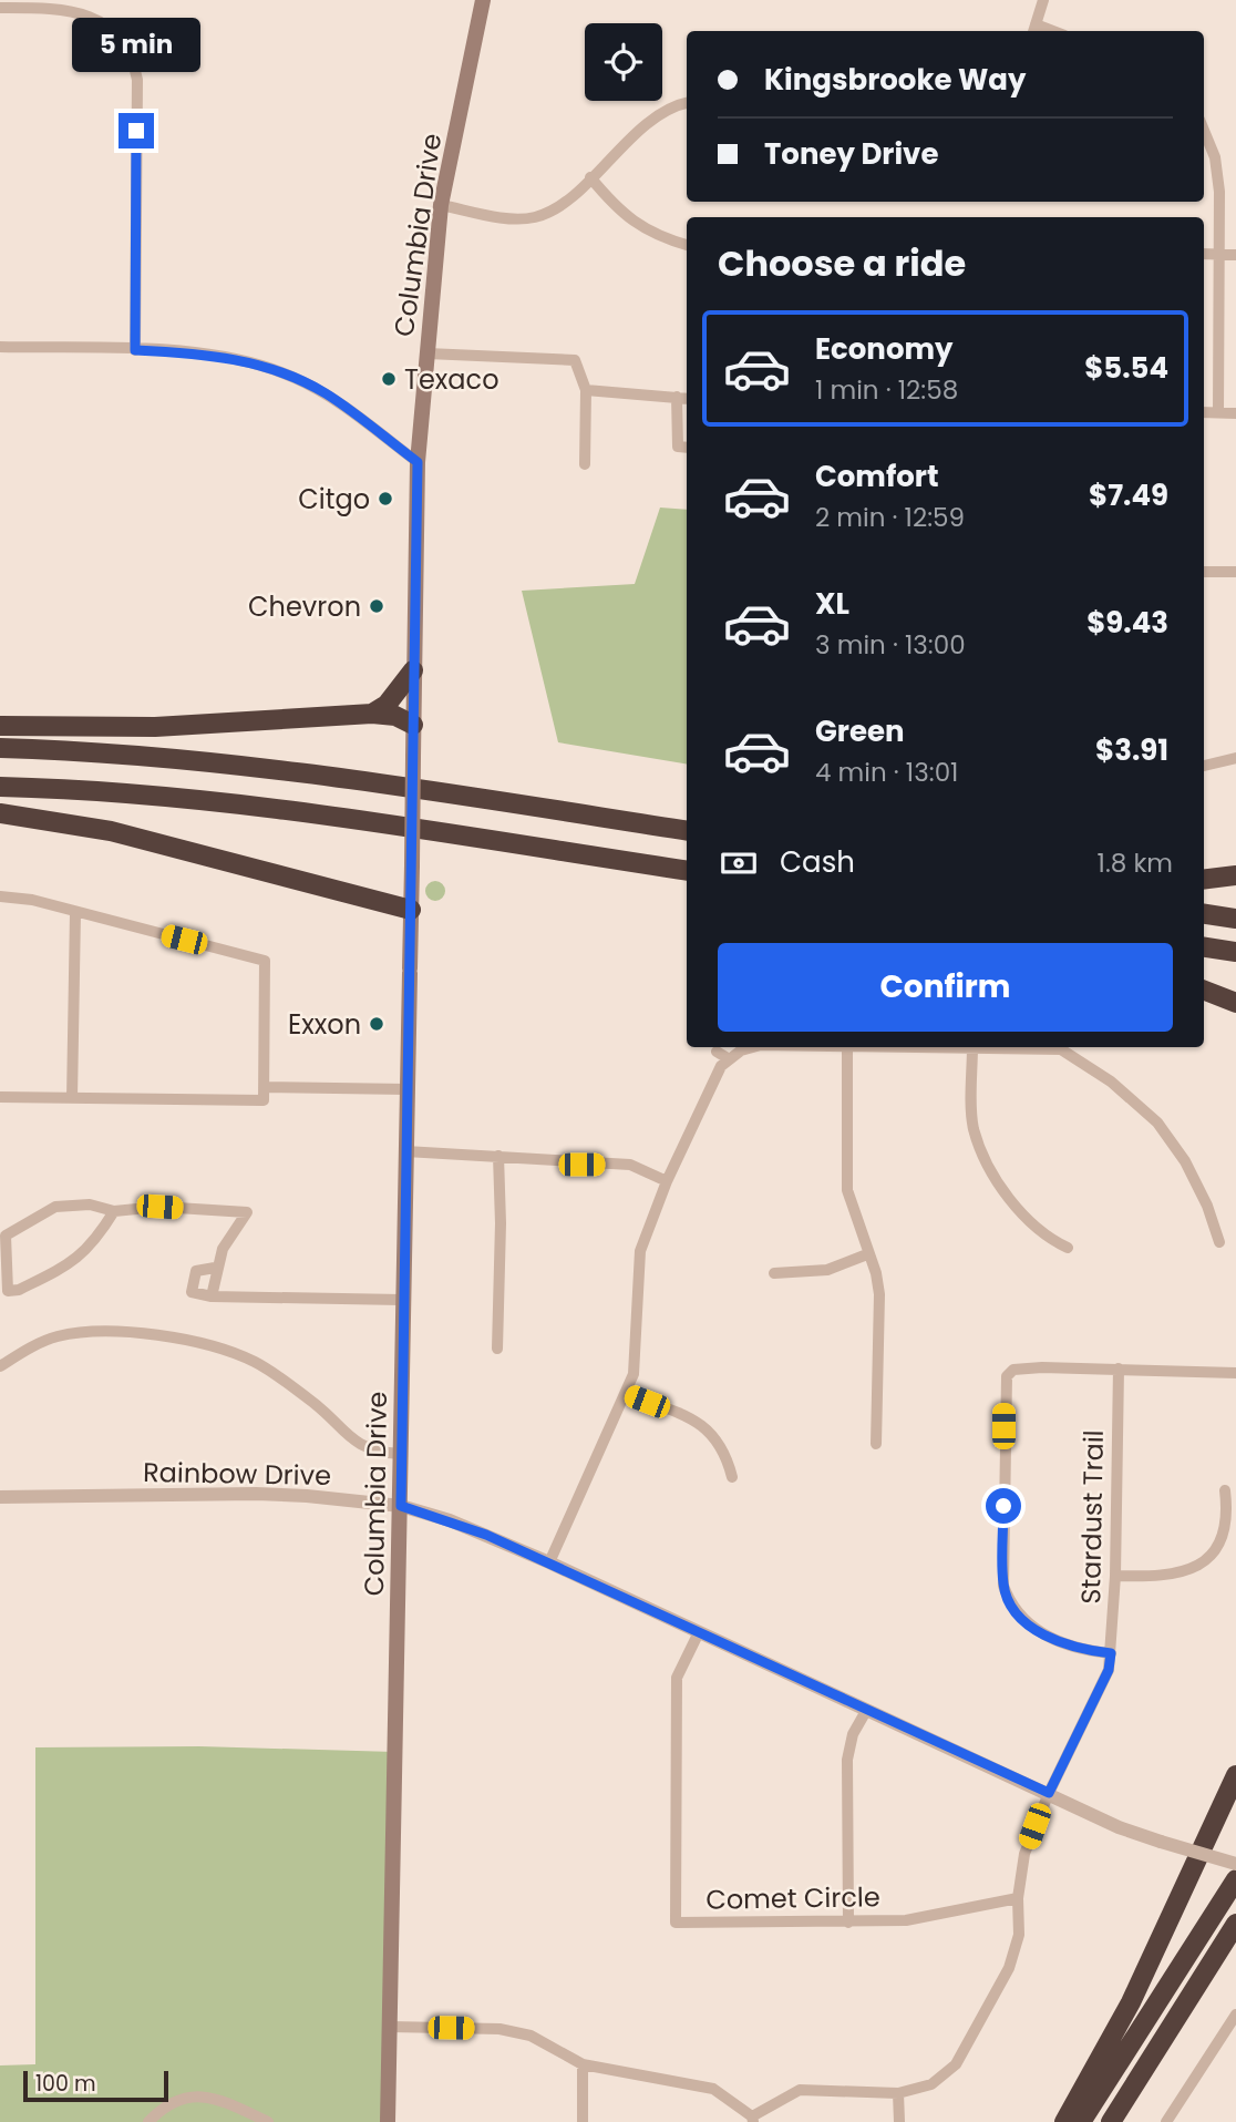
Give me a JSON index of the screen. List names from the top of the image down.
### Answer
{
  "streets": {
    "main road": ["Columbia Drive"],
    "street": ["Rainbow Drive", "Stardust Trail", "Comet Circle"]
  },
  "crossings": [
    ["Columbia Drive", "Rainbow Drive"],
    ["Rainbow Drive", "Stardust Trail"],
    ["Rainbow Drive", "Comet Circle"],
    ["Stardust Trail", "Comet Circle"]
  ],
  "places": [
    "Texaco",
    "Citgo",
    "Chevron",
    "Exxon"
  ],
  "scale_bar": "100 m",
  "page": {
    "bubble": "5 min",
    "banner": ["Kingsbrooke Way", "Toney Drive"],
    "heading": "Choose a ride",
    "list": [
      {
        "name": "Economy",
        "note": "1 min · 12:58",
        "value": "$5.54"
      },
      {
        "name": "Comfort",
        "note": "2 min · 12:59",
        "value": "$7.49"
      },
      {
        "name": "XL",
        "note": "3 min · 13:00",
        "value": "$9.43"
      },
      {
        "name": "Green",
        "note": "4 min · 13:01",
        "value": "$3.91"
      }
    ],
    "pay": ["Cash", "1.8 km"],
    "buttons": "Confirm",
    "scale": "100 m"
  }
}
